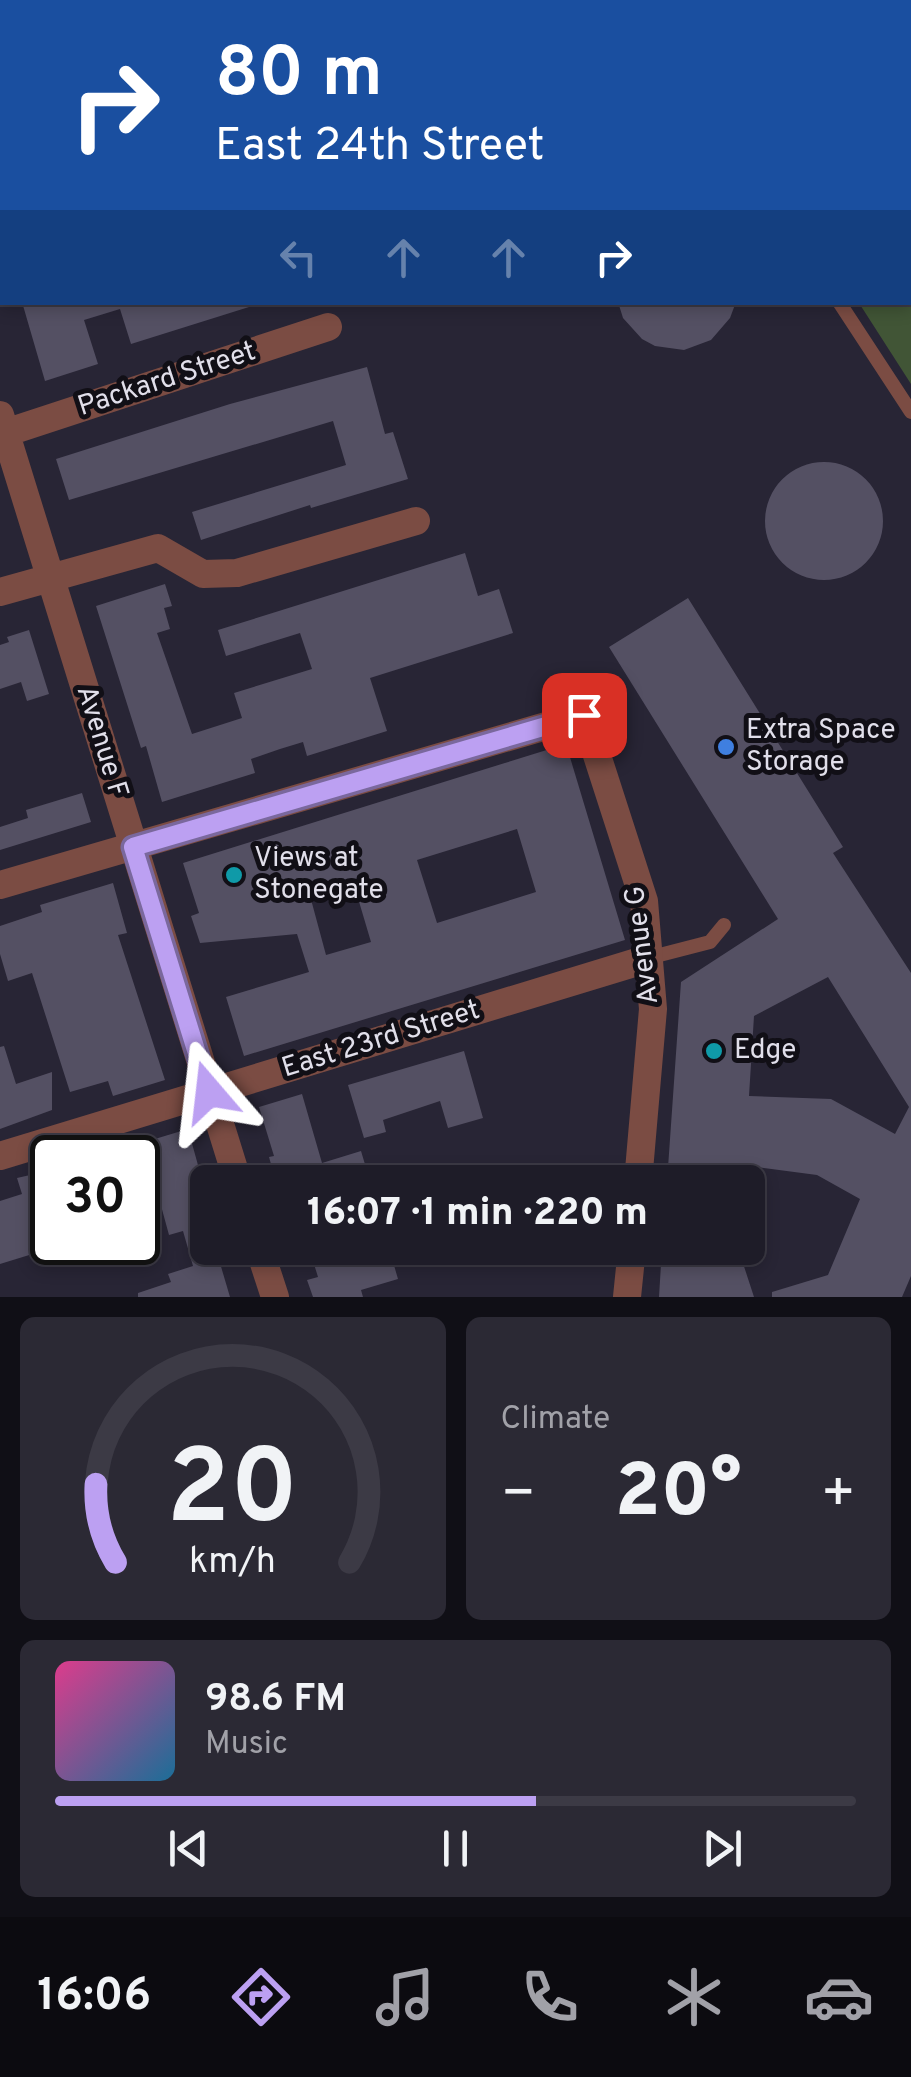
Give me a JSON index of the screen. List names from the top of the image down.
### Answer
{
  "streets": {
    "street": [
      "Packard Street",
      "Avenue F",
      "Avenue G",
      "East 23rd Street"
    ]
  },
  "crossings": [
    ["Packard Street", "Avenue F"],
    ["Avenue F", "Avenue G"],
    ["Avenue F", "East 23rd Street"],
    ["Avenue G", "East 23rd Street"]
  ],
  "places": ["Extra Space Storage", "Views at Stonegate", "Edge"],
  "page": {
    "turn": ["80 m", "East 24th Street"],
    "limit": "30",
    "trip": "16:07 · 1 min · 220 m",
    "tile": "Climate",
    "heat": ["−", "20°", "+"],
    "song": ["98.6 FM", "Music"],
    "tabs": "16:06",
    "gauge": ["20", "km/h"]
  }
}
